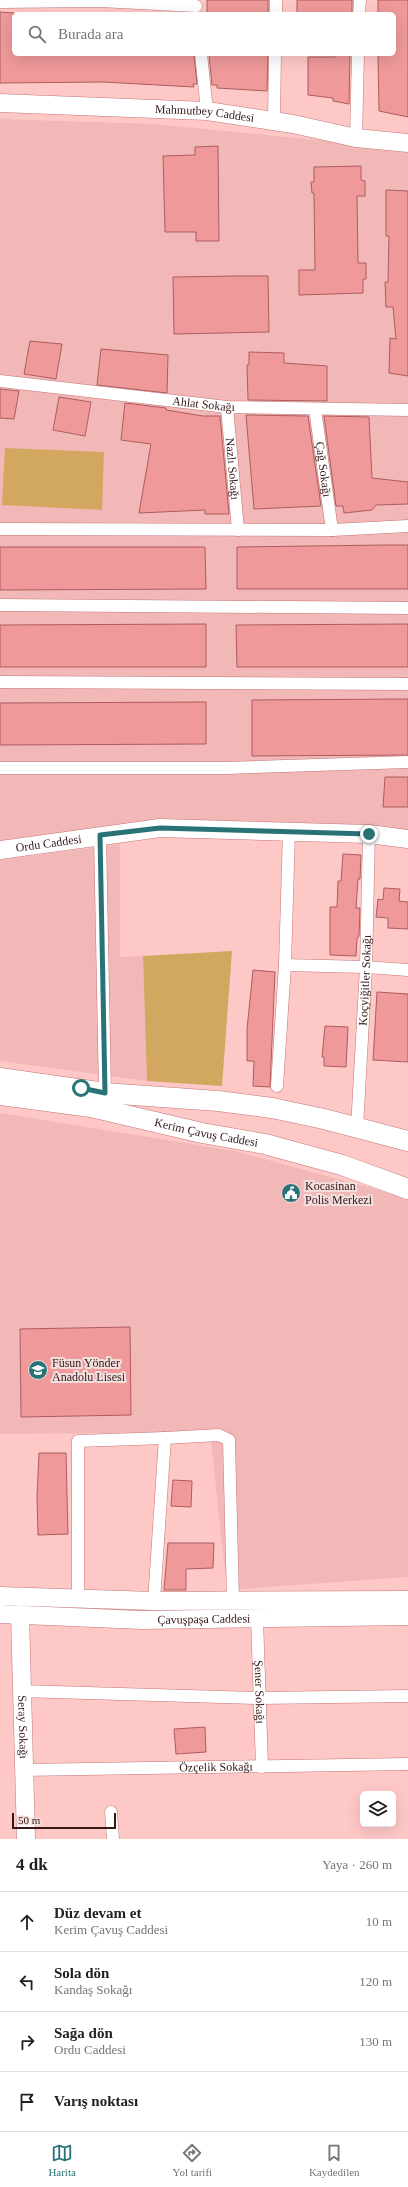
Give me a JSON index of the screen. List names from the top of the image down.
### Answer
{
  "streets": {
    "main road": ["Kerim Çavuş Caddesi"],
    "street": [
      "Mahmutbey Caddesi",
      "Ahlat Sokağı",
      "Nazlı Sokağı",
      "Çağ Sokağı",
      "Ordu Caddesi",
      "Koçyiğitler Sokağı",
      "Çavuşpaşa Caddesi",
      "Şener Sokağı",
      "Seray Sokağı",
      "Özçelik Sokağı"
    ]
  },
  "crossings": [
    ["Ahlat Sokağı", "Nazlı Sokağı"],
    ["Ahlat Sokağı", "Çağ Sokağı"],
    ["Ordu Caddesi", "Koçyiğitler Sokağı"],
    ["Çavuşpaşa Caddesi", "Şener Sokağı"],
    ["Çavuşpaşa Caddesi", "Seray Sokağı"],
    ["Şener Sokağı", "Özçelik Sokağı"],
    ["Seray Sokağı", "Özçelik Sokağı"]
  ],
  "places": {
    "public building": ["Kocasinan Polis Merkezi"],
    "school or university": ["Füsun Yönder Anadolu Lisesi"]
  },
  "scale_bar": "50 m",
  "page": {
    "search": "Burada ara",
    "scale": "50 m",
    "heading": ["4 dk", "Yaya · 260 m"],
    "list": [
      ["Düz devam et", "Kerim Çavuş Caddesi", "10 m"],
      ["Sola dön", "Kandaş Sokağı", "120 m"],
      ["Sağa dön", "Ordu Caddesi", "130 m"],
      "Varış noktası"
    ],
    "nav": ["Harita", "Yol tarifi", "Kaydedilen"]
  }
}
